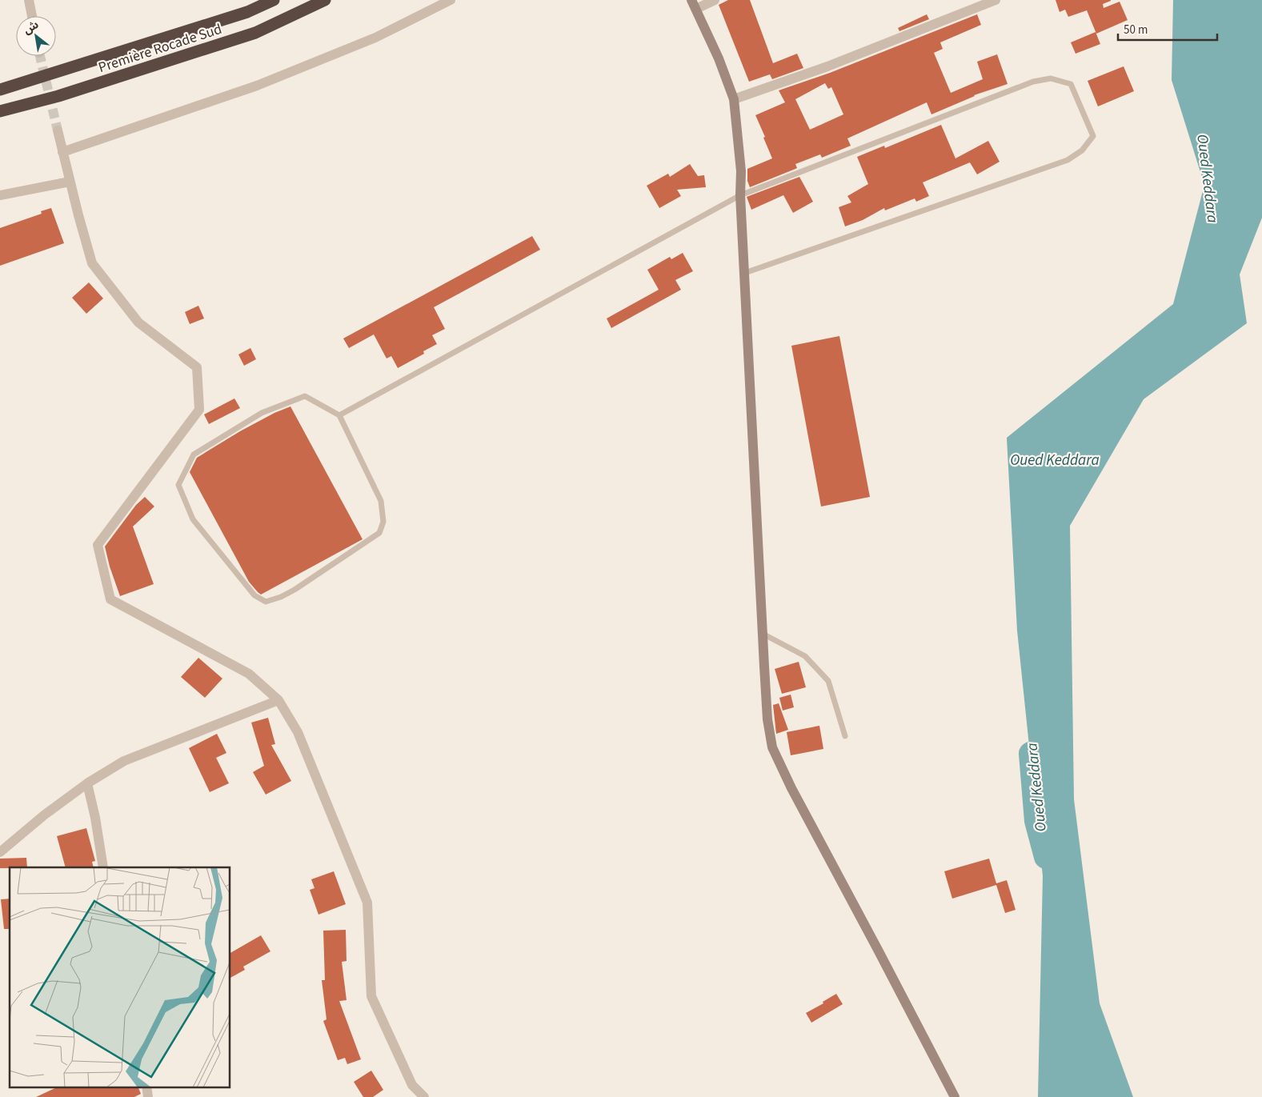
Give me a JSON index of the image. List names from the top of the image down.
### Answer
{
  "streets": {
    "highway": ["Première Rocade Sud"]
  },
  "water": ["Oued Keddara"],
  "scale_bar": "50 m",
  "north": "top left"
}
